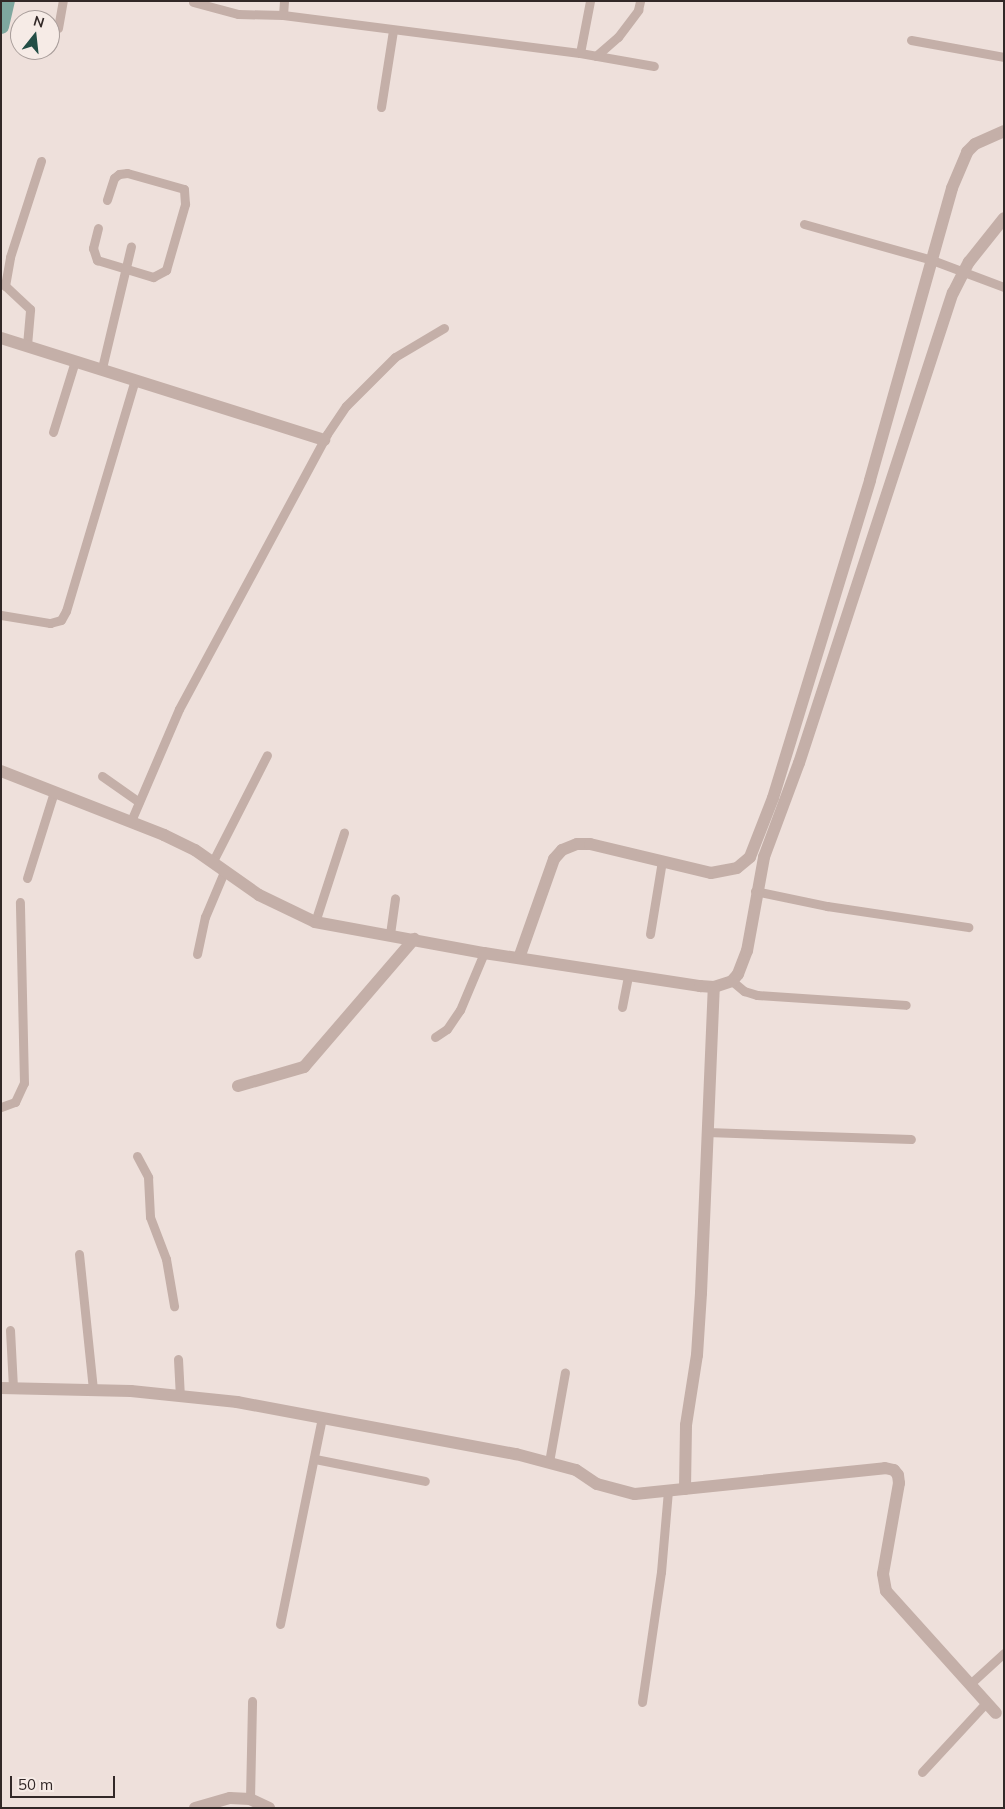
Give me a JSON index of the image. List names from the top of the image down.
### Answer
{
  "scale_bar": "50 m",
  "north": "top"
}
